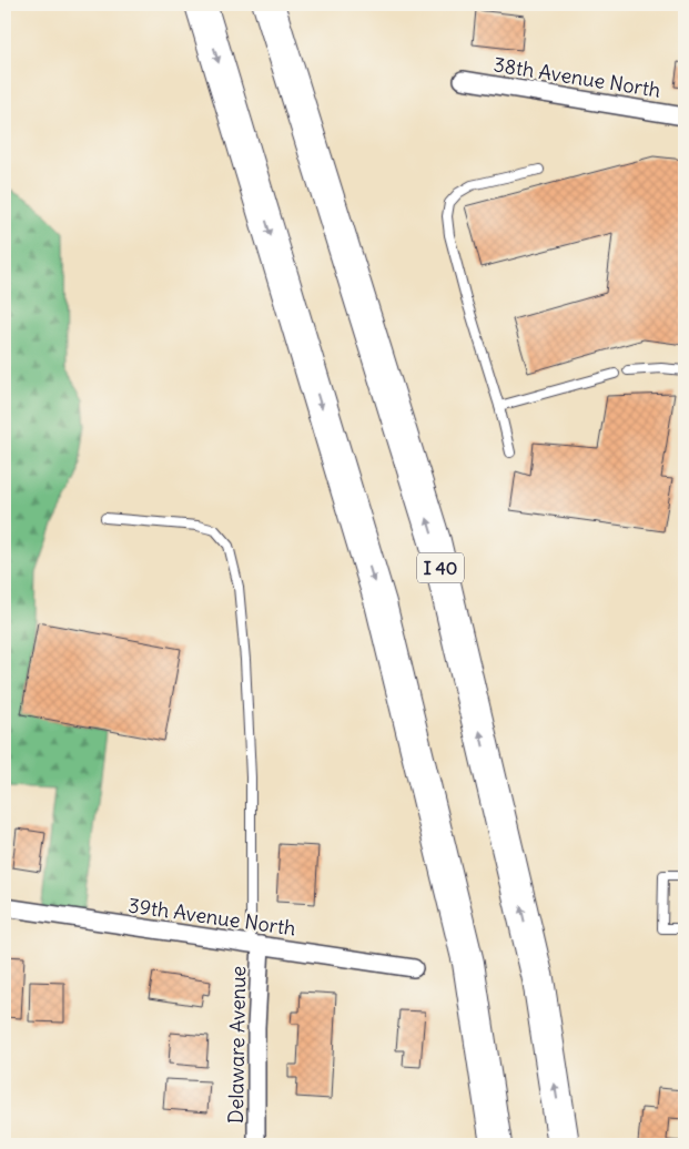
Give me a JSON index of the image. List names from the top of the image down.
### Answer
{
  "streets": {
    "highway": ["I 40"],
    "street": ["38th Avenue North", "39th Avenue North", "Delaware Avenue"]
  },
  "crossings": [
    ["39th Avenue North", "Delaware Avenue"]
  ]
}
